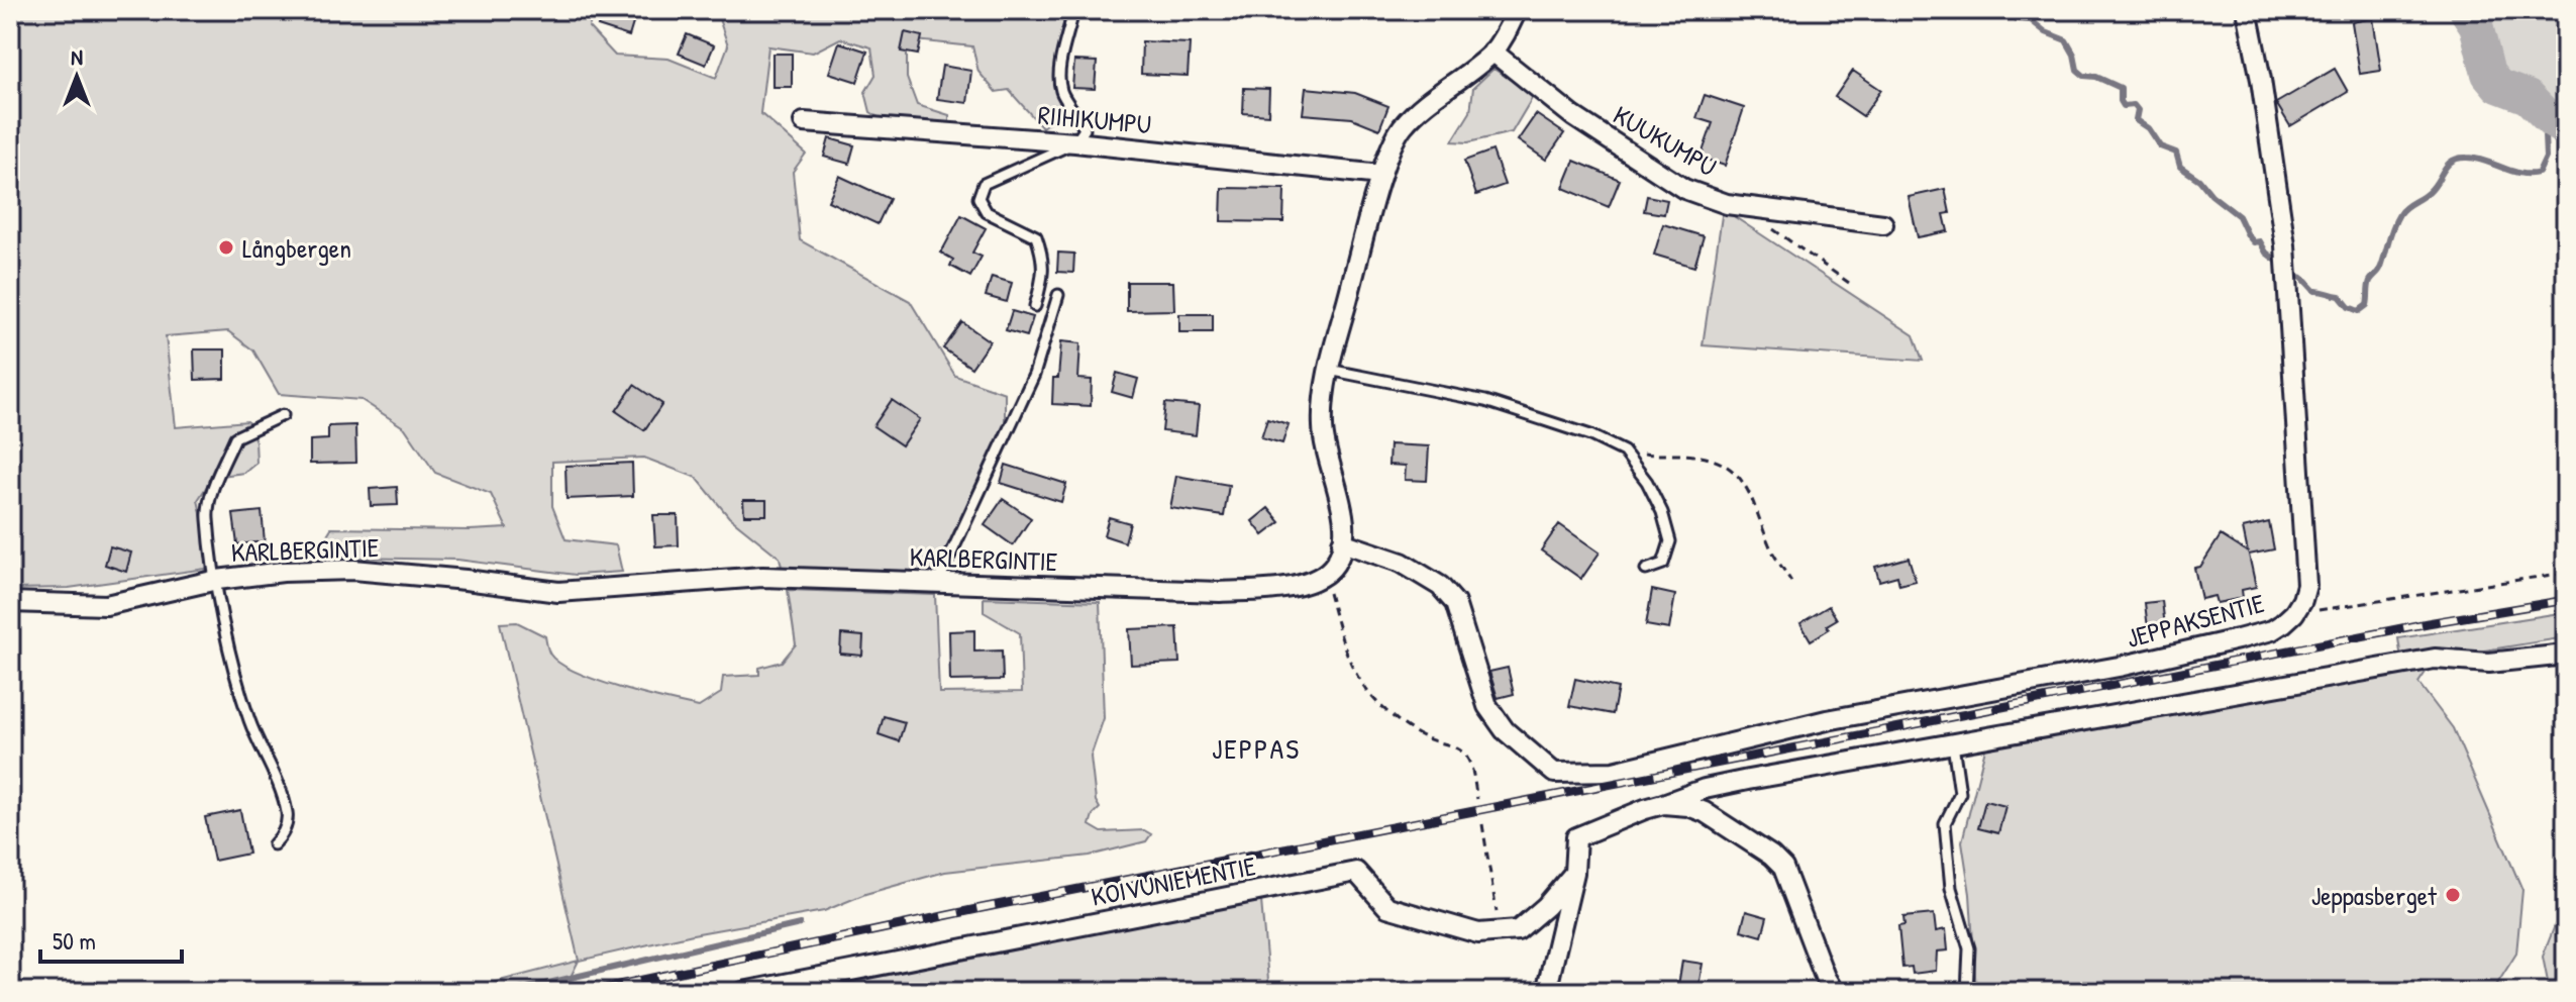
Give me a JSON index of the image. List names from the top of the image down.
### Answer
{
  "streets": {
    "street": [
      "RIIHIKUMPU",
      "KUUKUMPU",
      "KARLBERGINTIE",
      "JEPPAKSENTIE",
      "KOIVUNIEMENTIE"
    ]
  },
  "districts": ["JEPPAS"],
  "places": ["Långbergen", "Jeppasberget"],
  "scale_bar": "50 m",
  "north": "top"
}
